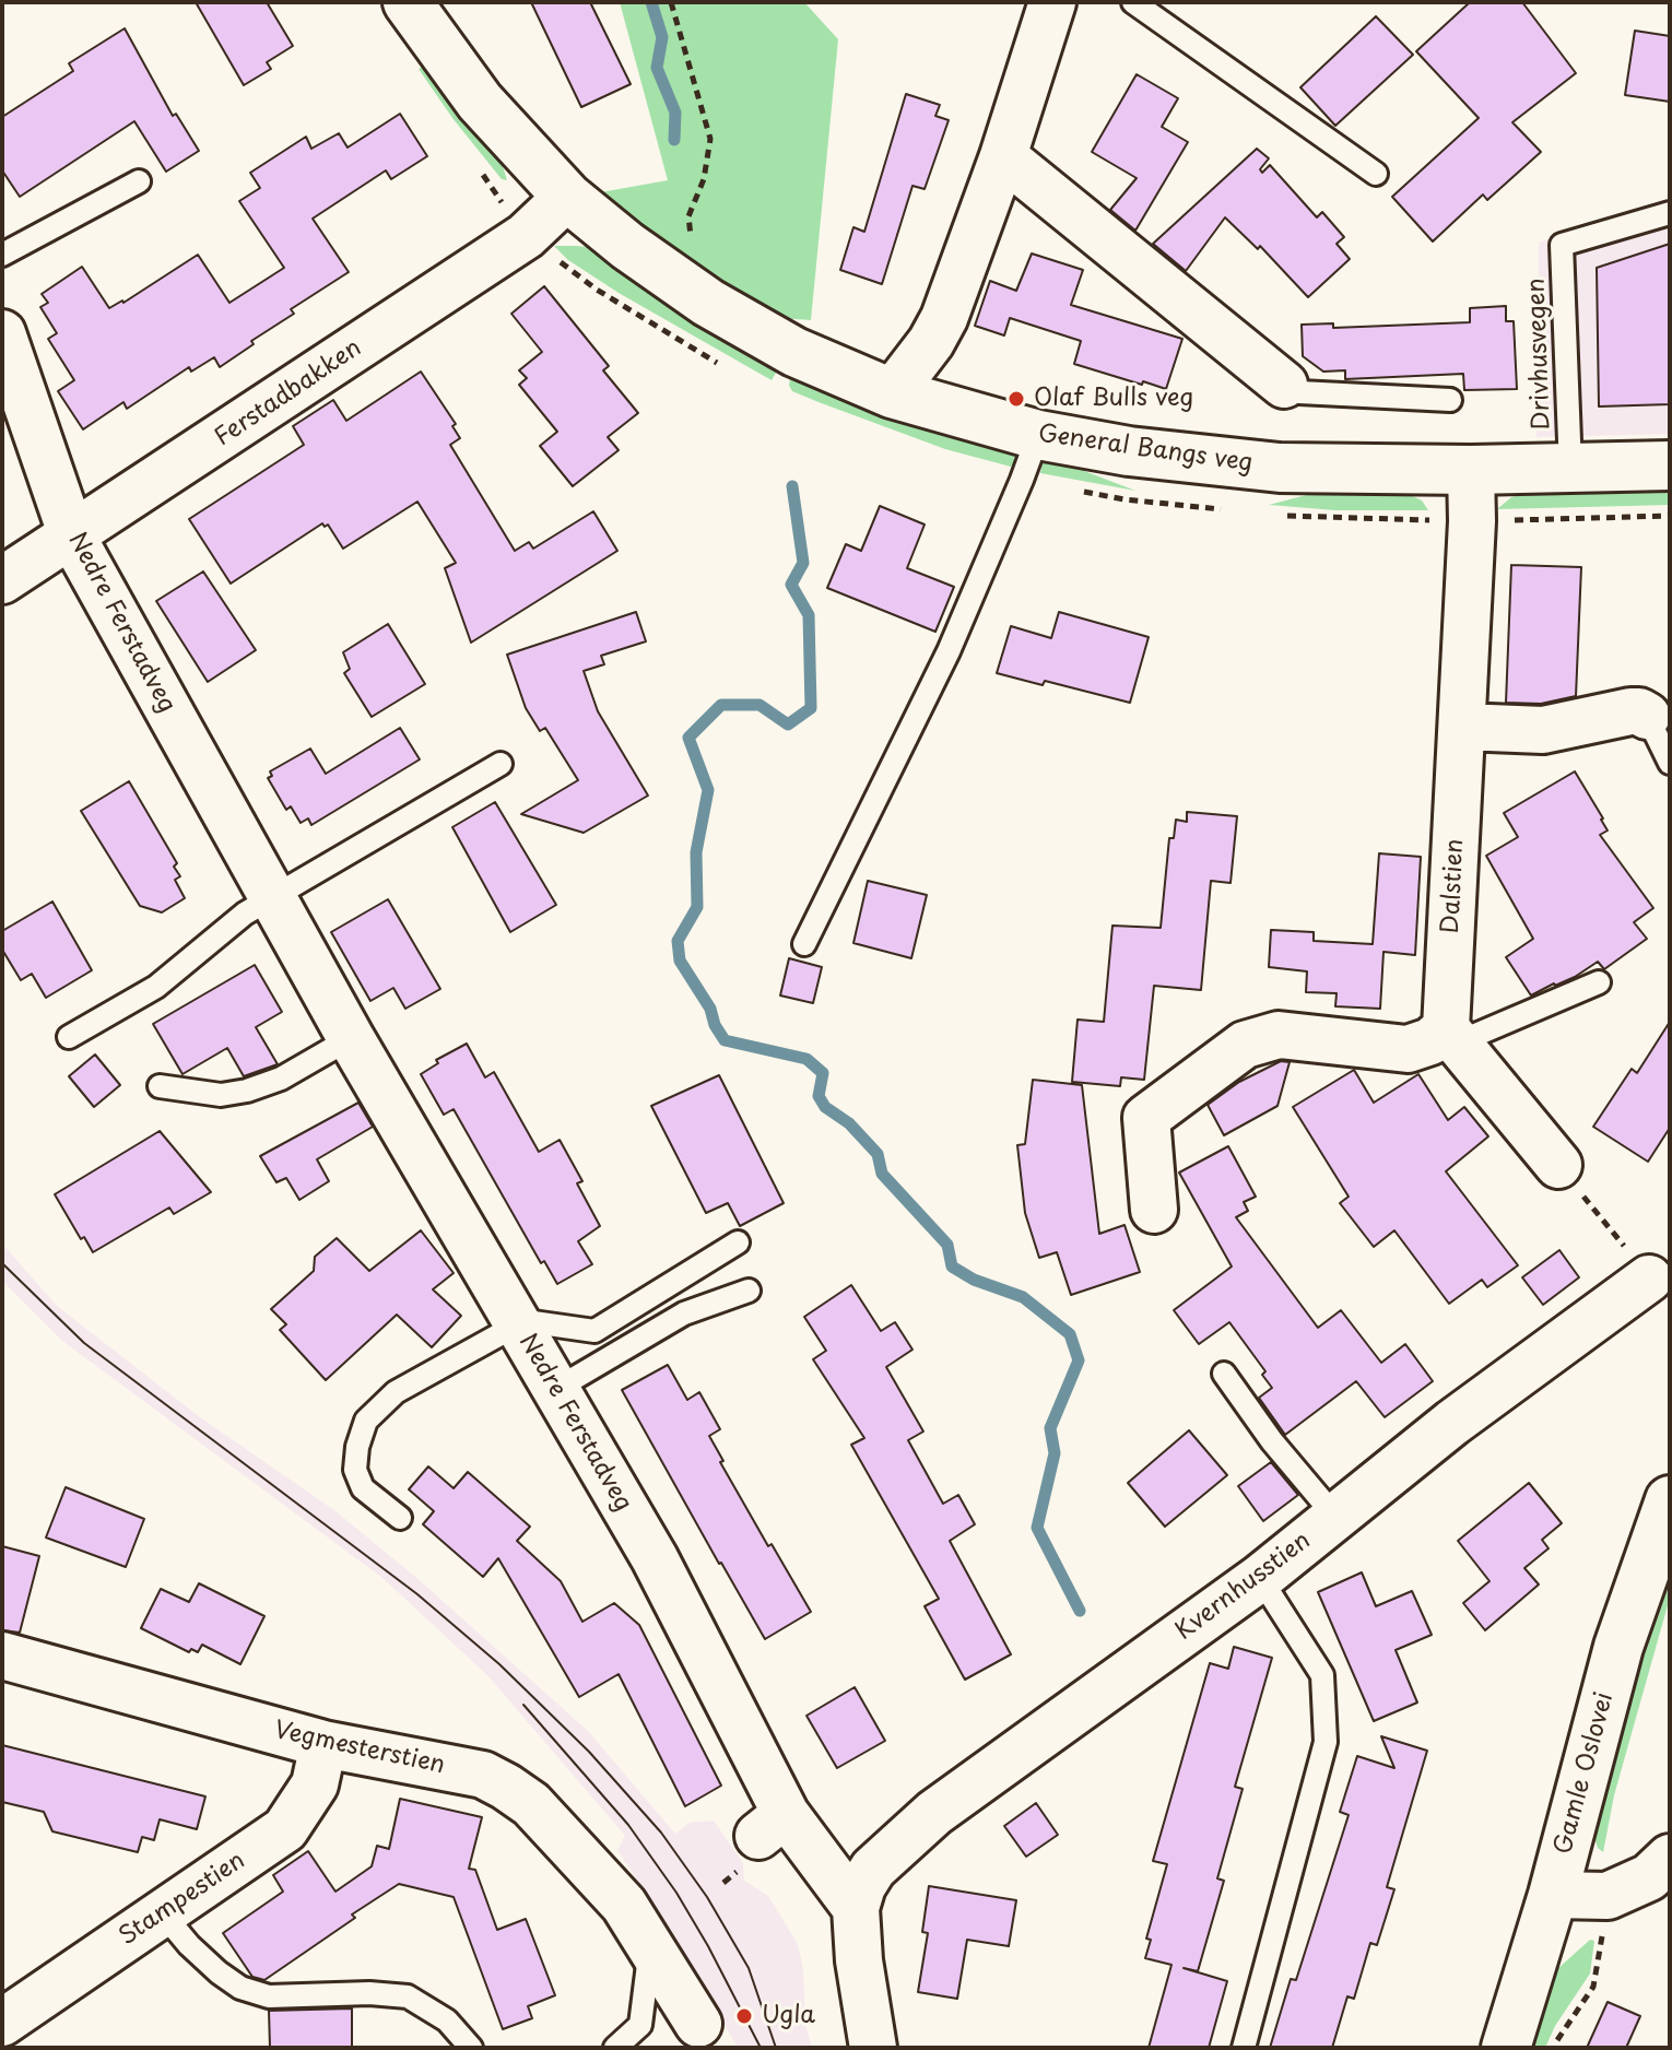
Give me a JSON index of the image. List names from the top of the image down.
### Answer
{
  "streets": {
    "street": [
      "Ferstadbakken",
      "General Bangs veg",
      "Nedre Ferstadveg",
      "Dalstien",
      "Kvernhusstien",
      "Vegmesterstien",
      "Gamle Oslovei",
      "Stampestien"
    ],
    "lane": ["Drivhusvegen"]
  },
  "crossings": [
    ["Drivhusvegen", "General Bangs veg"],
    ["Ferstadbakken", "General Bangs veg"],
    ["Ferstadbakken", "Nedre Ferstadveg"],
    ["General Bangs veg", "Dalstien"],
    ["Nedre Ferstadveg", "Kvernhusstien"],
    ["Vegmesterstien", "Stampestien"]
  ],
  "places": ["Olaf Bulls veg", "Ugla"]
}
